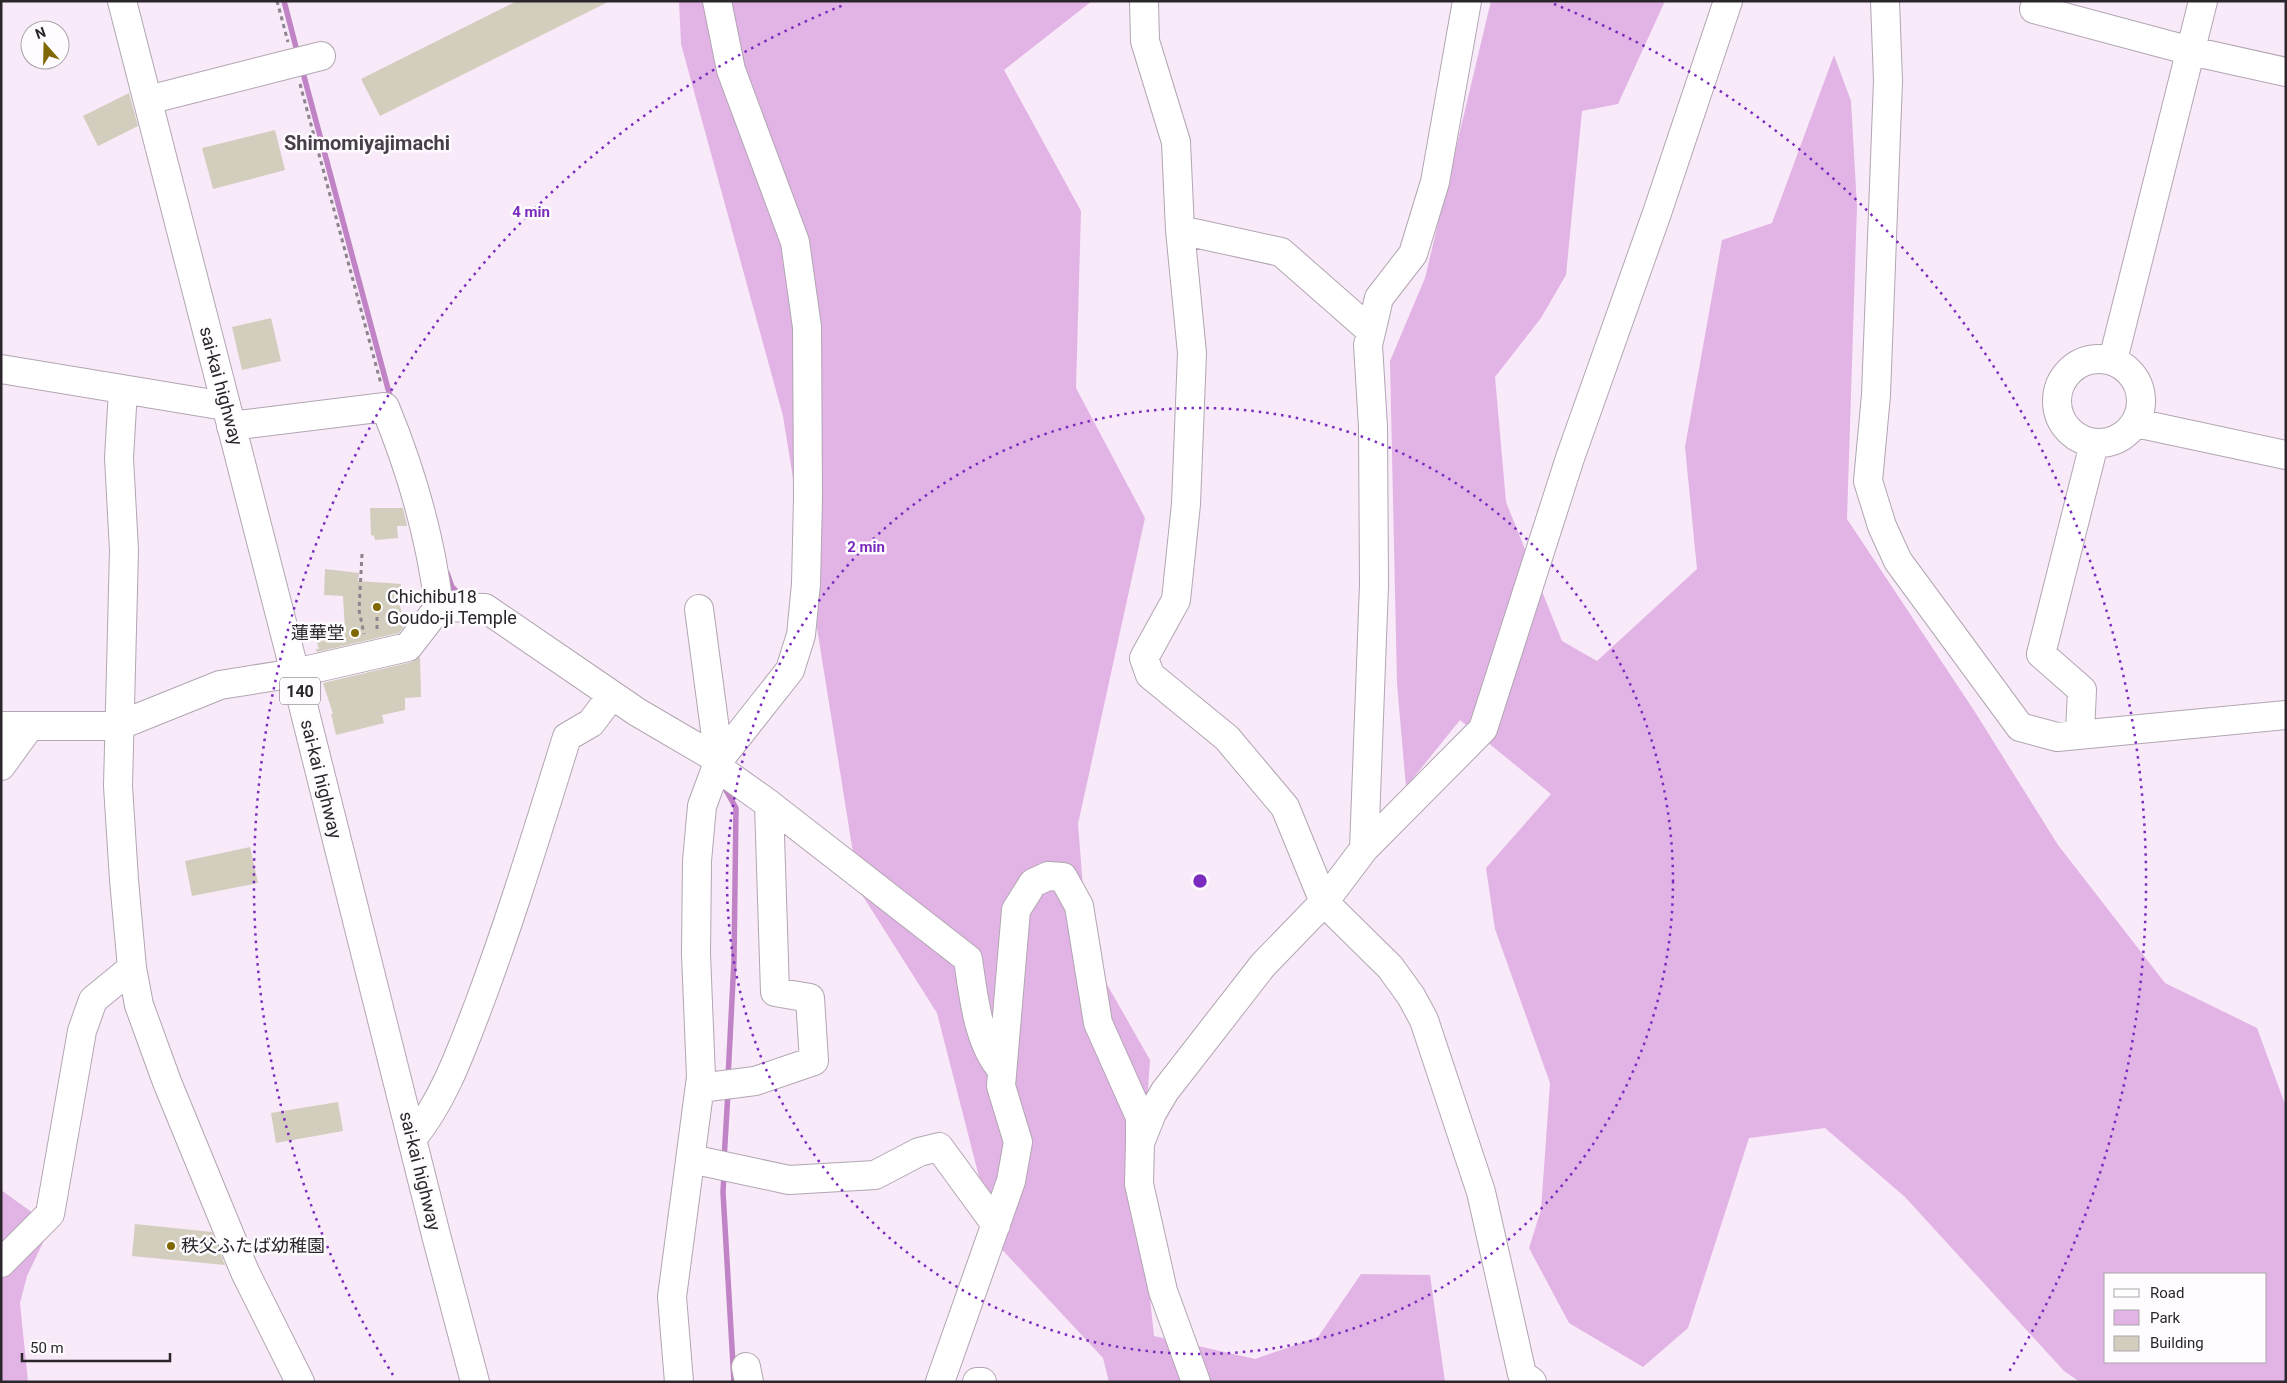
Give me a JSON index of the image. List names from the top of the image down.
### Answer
{
  "streets": {
    "main road": ["sai-kai highway", "140"]
  },
  "districts": ["Shimomiyajimachi"],
  "places": ["Chichibu18 Goudo-ji Temple", "蓮華堂", "秩父ふたば幼稚園"],
  "legend": ["Road", "Park", "Building"],
  "scale_bar": "50 m",
  "north": "top",
  "rings": ["4 min", "2 min"]
}
